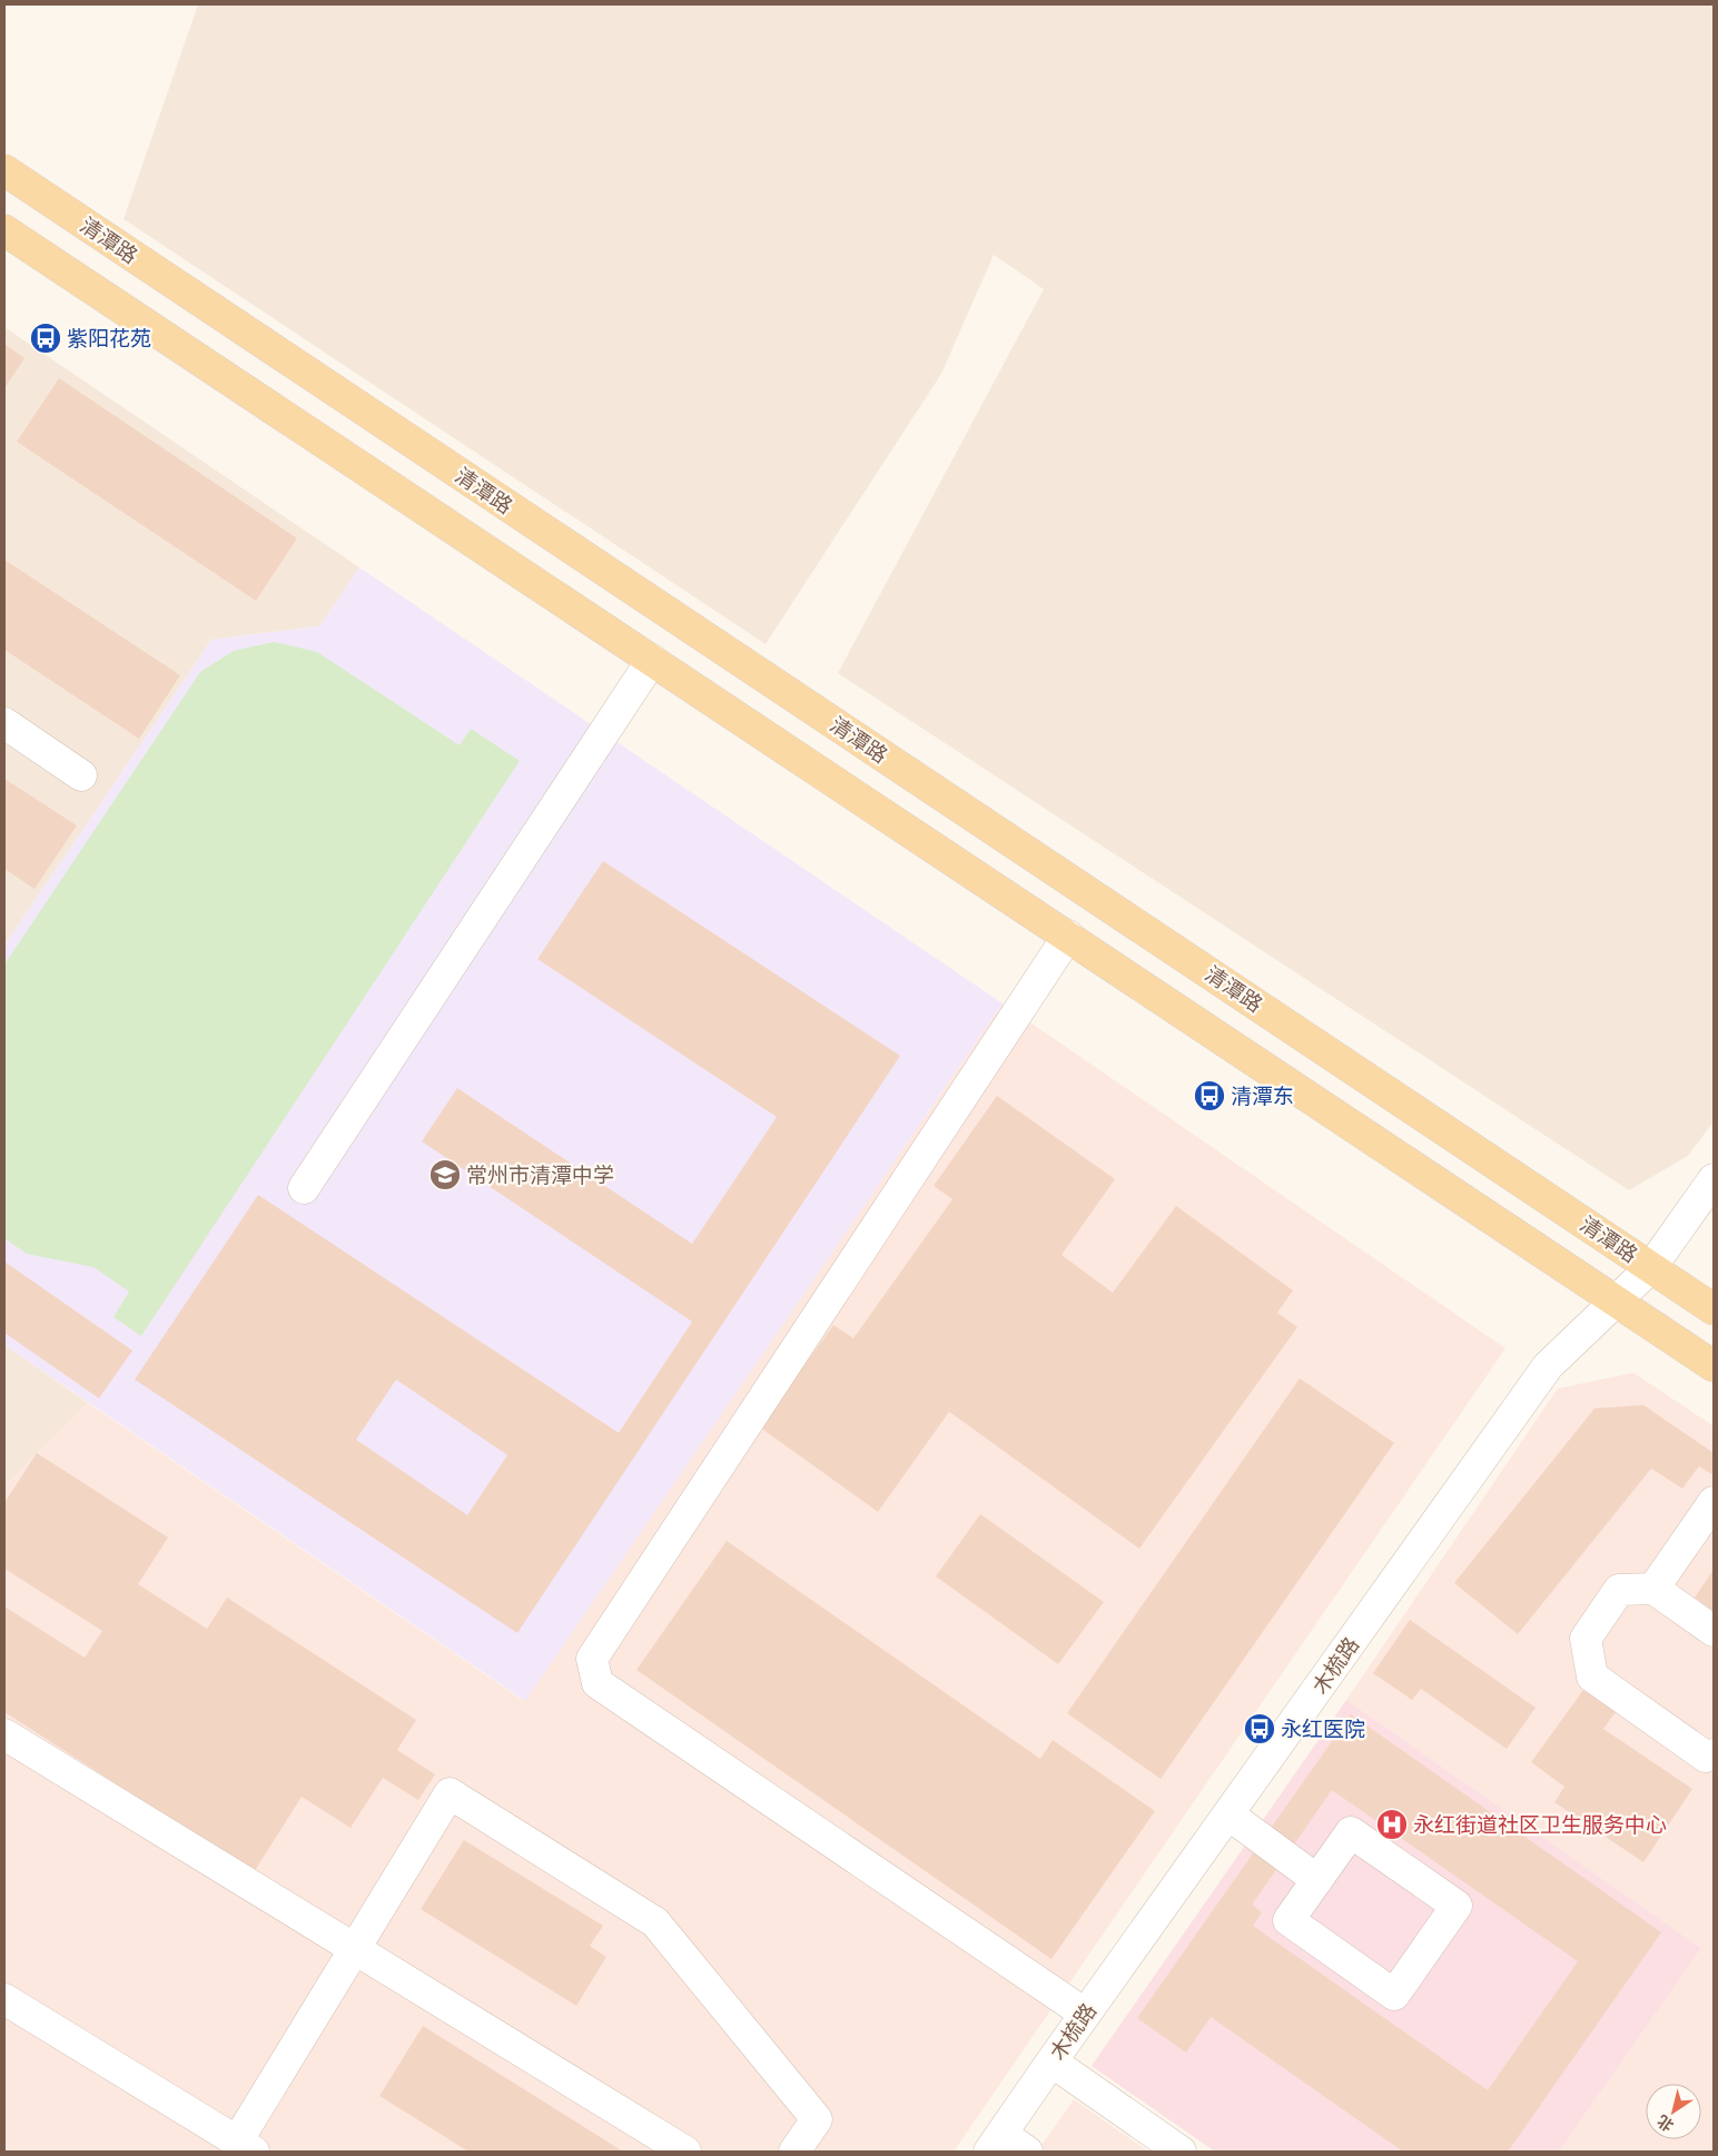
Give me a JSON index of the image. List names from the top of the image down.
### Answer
{
  "streets": {
    "main road": ["清潭路"],
    "street": ["木梳路"]
  },
  "crossings": [
    ["清潭路", "木梳路"]
  ],
  "places": {
    "bus stop": ["紫阳花苑", "清潭东", "永红医院"],
    "school or university": ["常州市清潭中学"],
    "hospital": ["永红街道社区卫生服务中心"]
  },
  "north": "bottom left"
}
